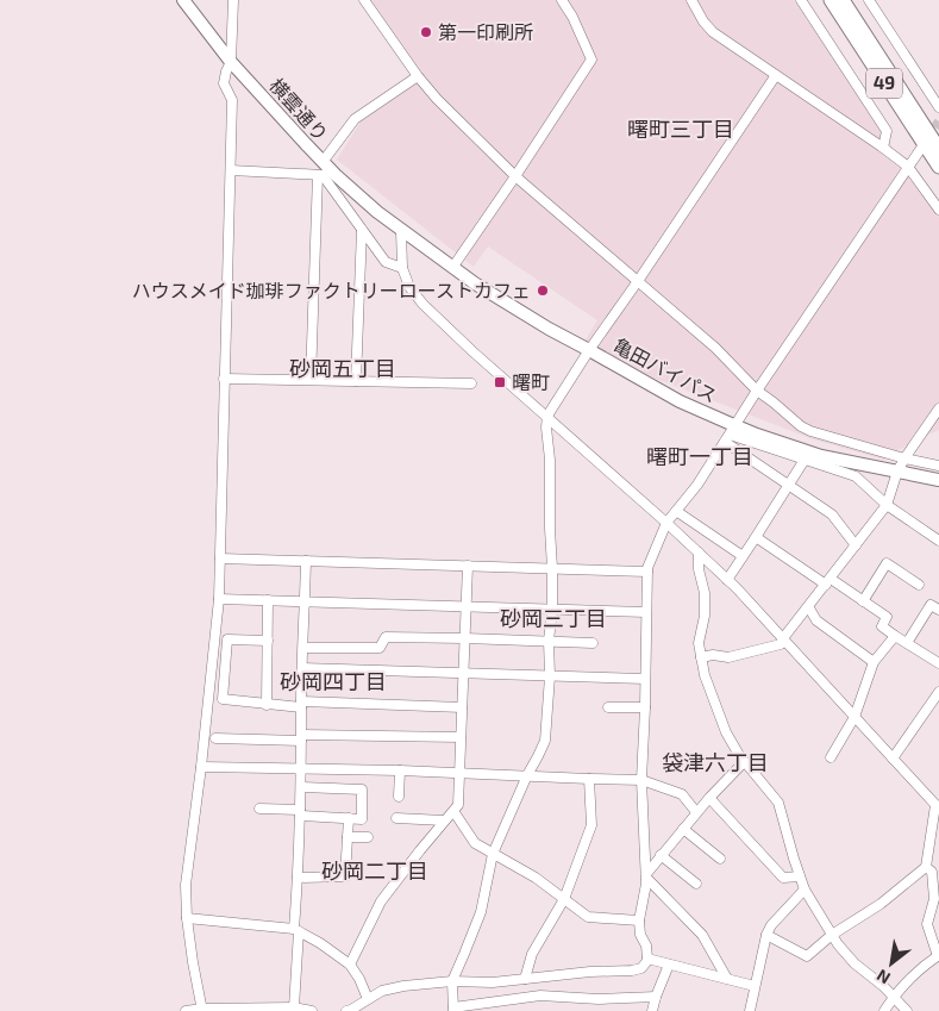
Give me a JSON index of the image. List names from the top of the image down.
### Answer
{
  "streets": {
    "highway": ["49"],
    "main road": ["横雲通り", "亀田バイパス"]
  },
  "crossings": [
    ["横雲通り", "亀田バイパス"]
  ],
  "districts": [
    "曙町三丁目",
    "砂岡五丁目",
    "曙町一丁目",
    "砂岡三丁目",
    "砂岡四丁目",
    "袋津六丁目",
    "砂岡二丁目"
  ],
  "places": {
    "other": ["第一印刷所", "ハウスメイド珈琲ファクトリーローストカフェ"],
    "transit": ["曙町"]
  },
  "north": "bottom left"
}
